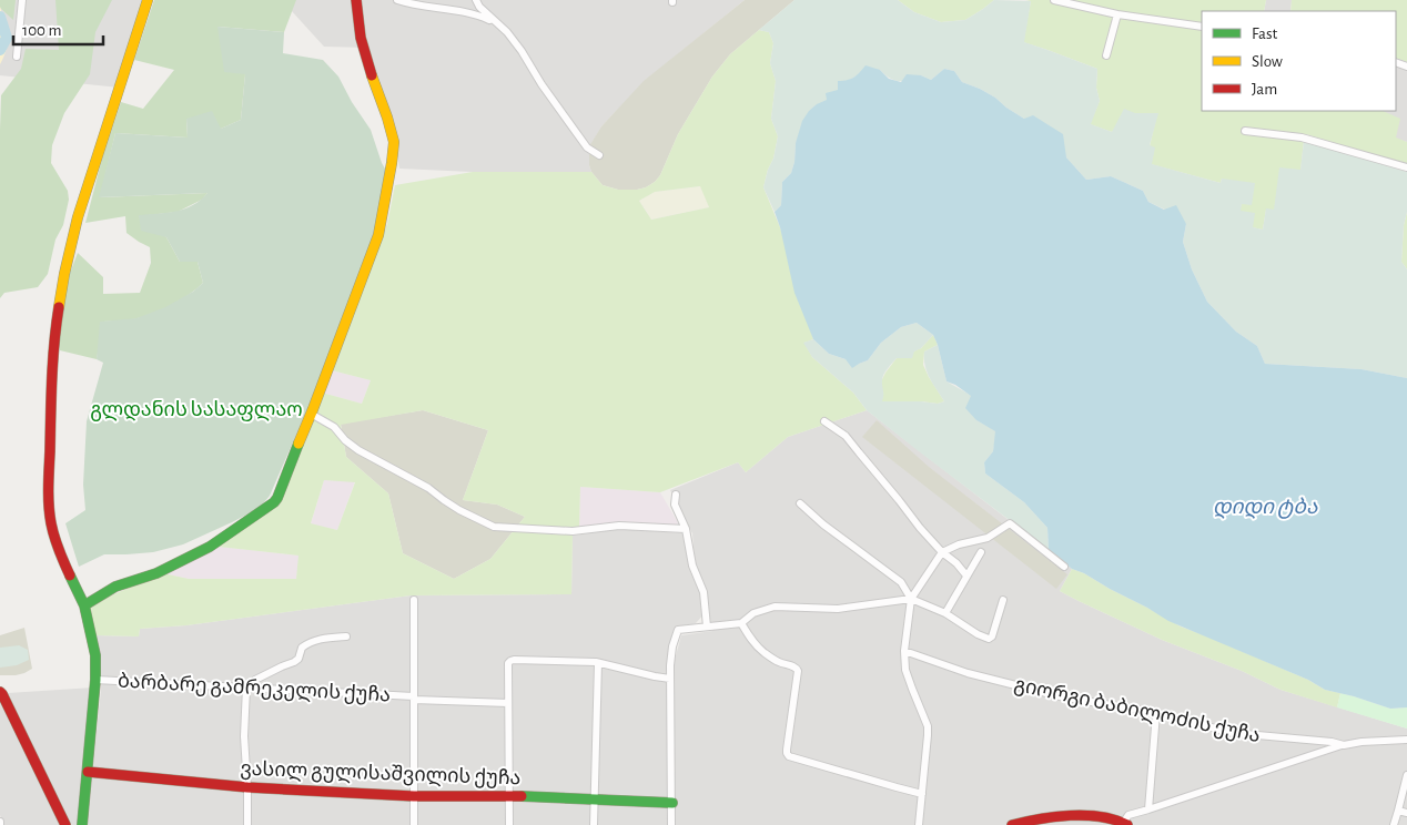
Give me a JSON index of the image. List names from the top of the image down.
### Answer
{
  "streets": {
    "street": ["ბარბარე გამრეკელის ქუჩა", "გიორგი ბაბილოძის ქუჩა", "ვასილ გულისაშვილის ქუჩა"]
  },
  "water": ["დიდი ტბა"],
  "parks": ["გლდანის სასაფლაო"],
  "legend": ["Fast", "Slow", "Jam"],
  "scale_bar": "100 m"
}
